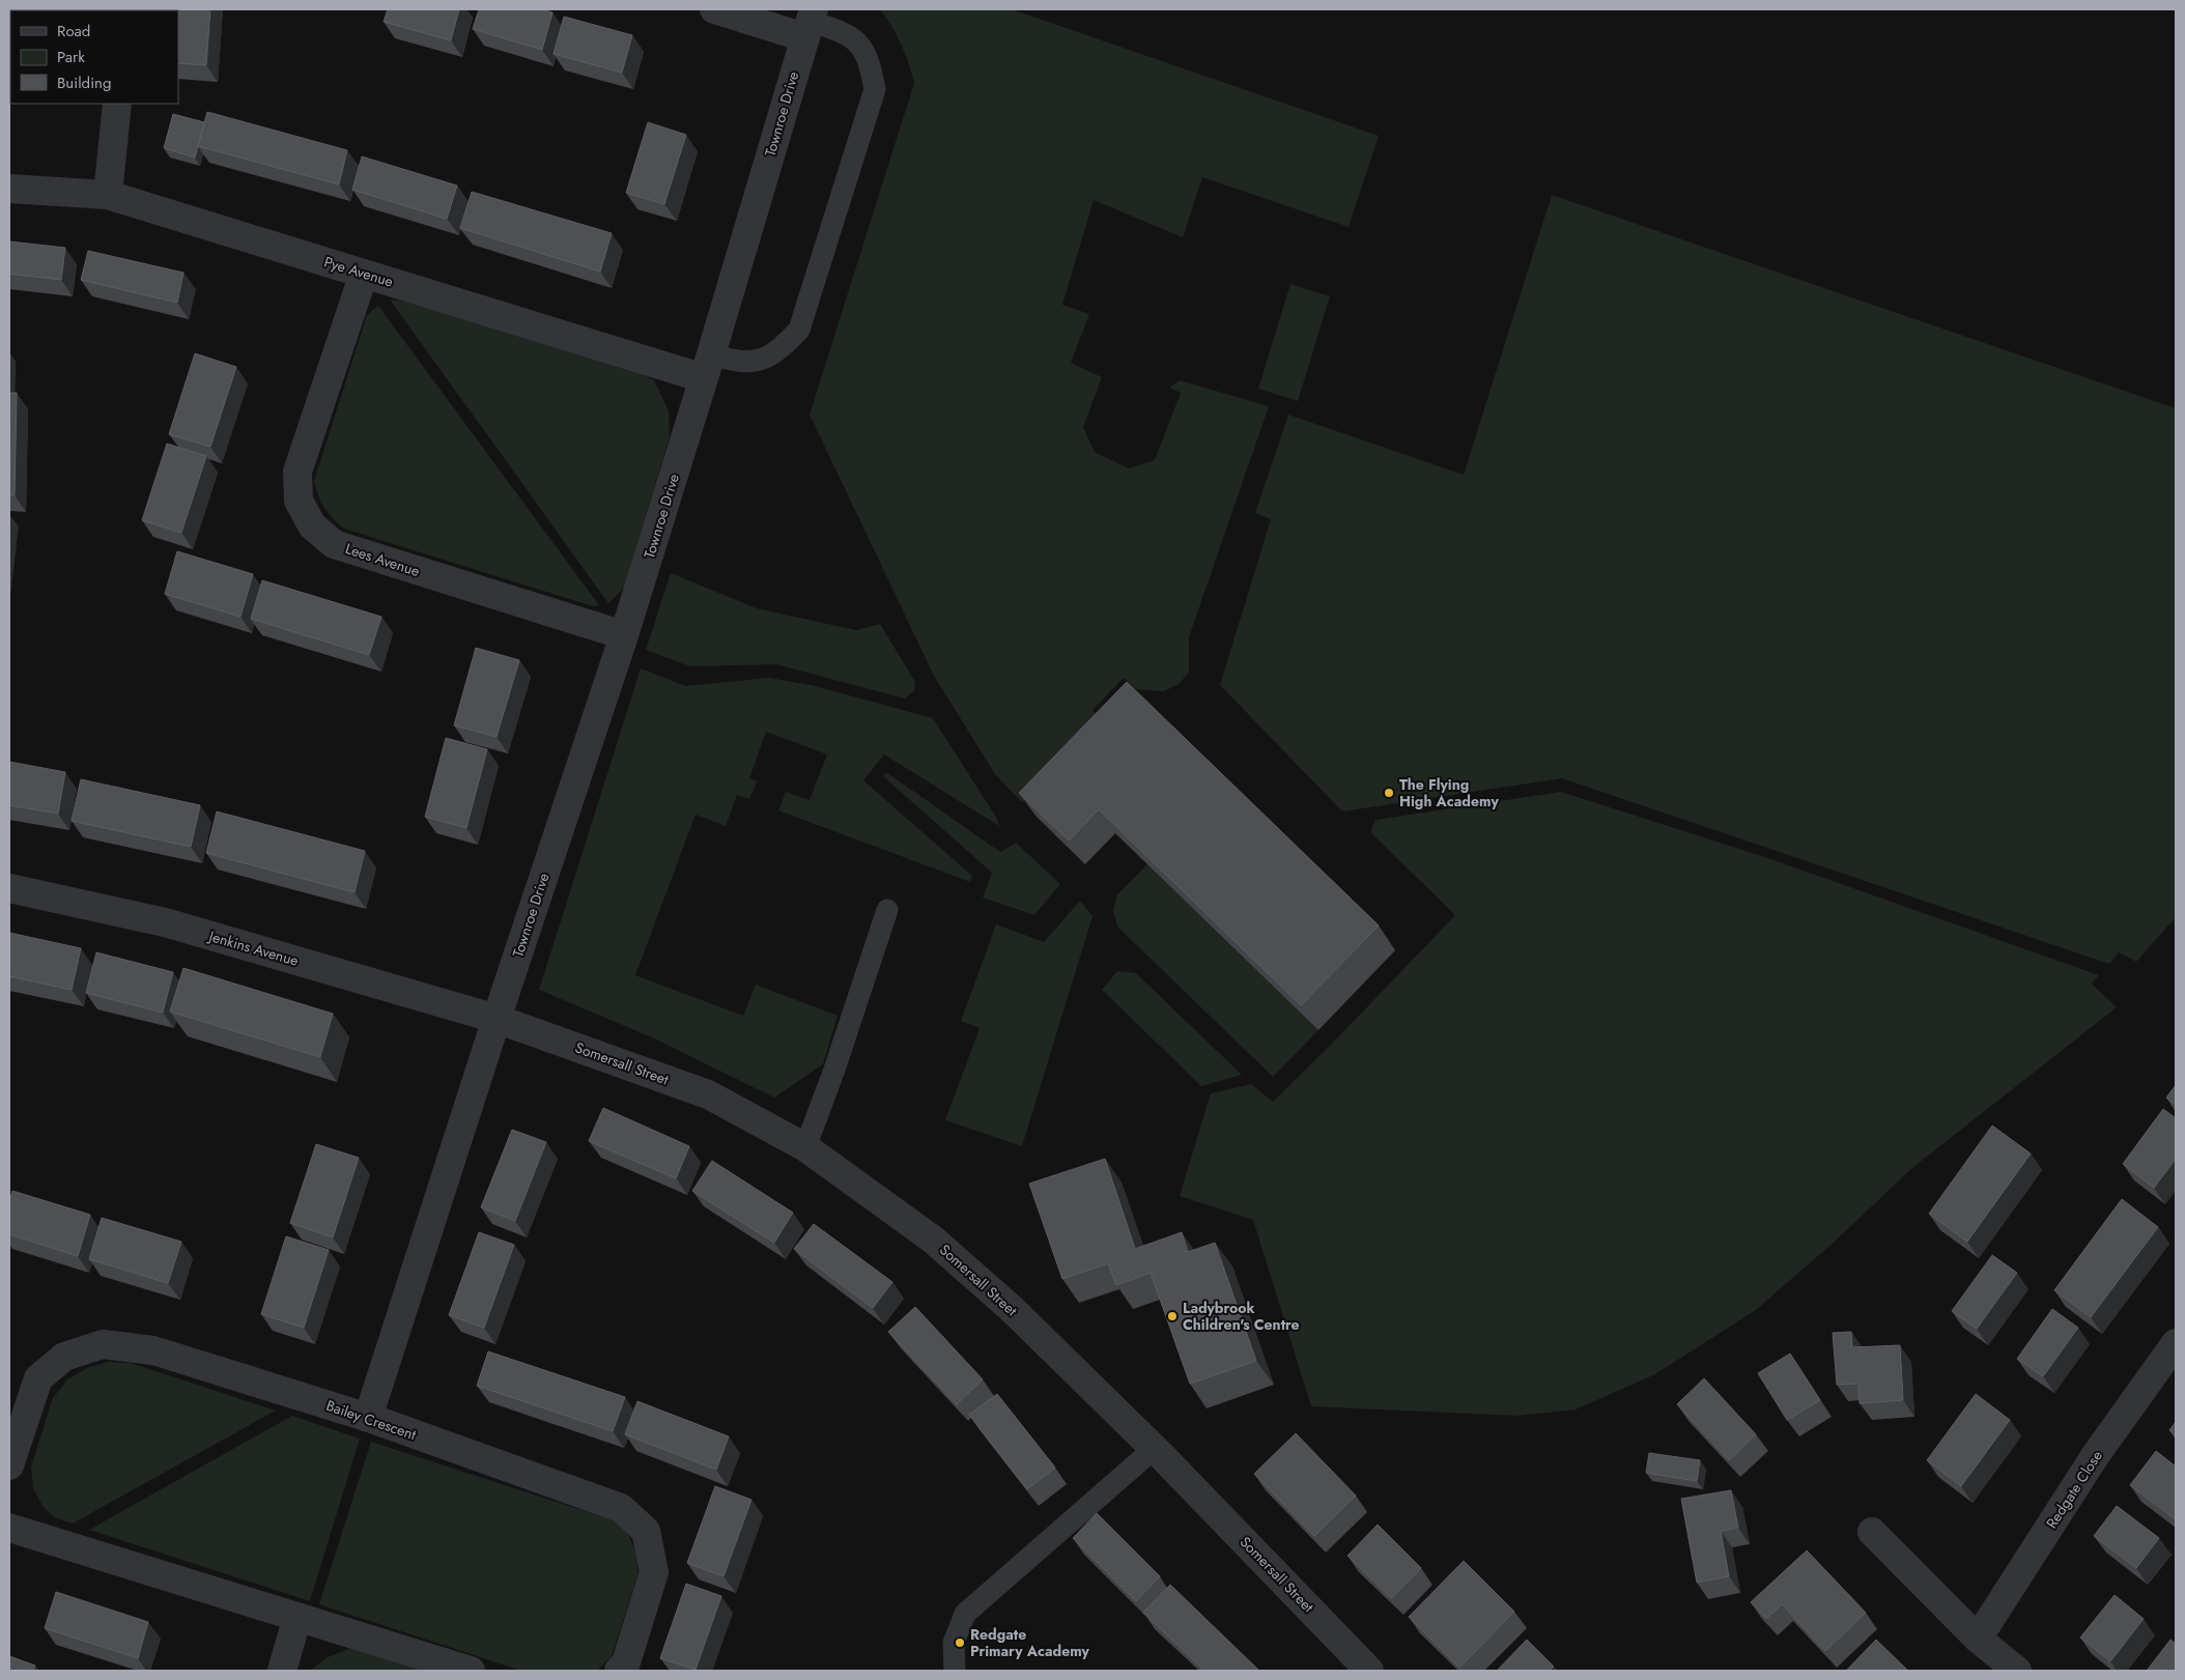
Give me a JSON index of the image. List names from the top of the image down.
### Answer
{
  "streets": {
    "street": [
      "Townroe Drive",
      "Pye Avenue",
      "Lees Avenue",
      "Jenkins Avenue",
      "Somersall Street",
      "Bailey Crescent",
      "Redgate Close"
    ]
  },
  "crossings": [
    ["Townroe Drive", "Pye Avenue"],
    ["Townroe Drive", "Lees Avenue"],
    ["Townroe Drive", "Jenkins Avenue"],
    ["Townroe Drive", "Somersall Street"],
    ["Townroe Drive", "Bailey Crescent"],
    ["Pye Avenue", "Lees Avenue"],
    ["Jenkins Avenue", "Somersall Street"]
  ],
  "places": ["The Flying High Academy", "Ladybrook Children's Centre", "Redgate Primary Academy"],
  "legend": ["Road", "Park", "Building"]
}
